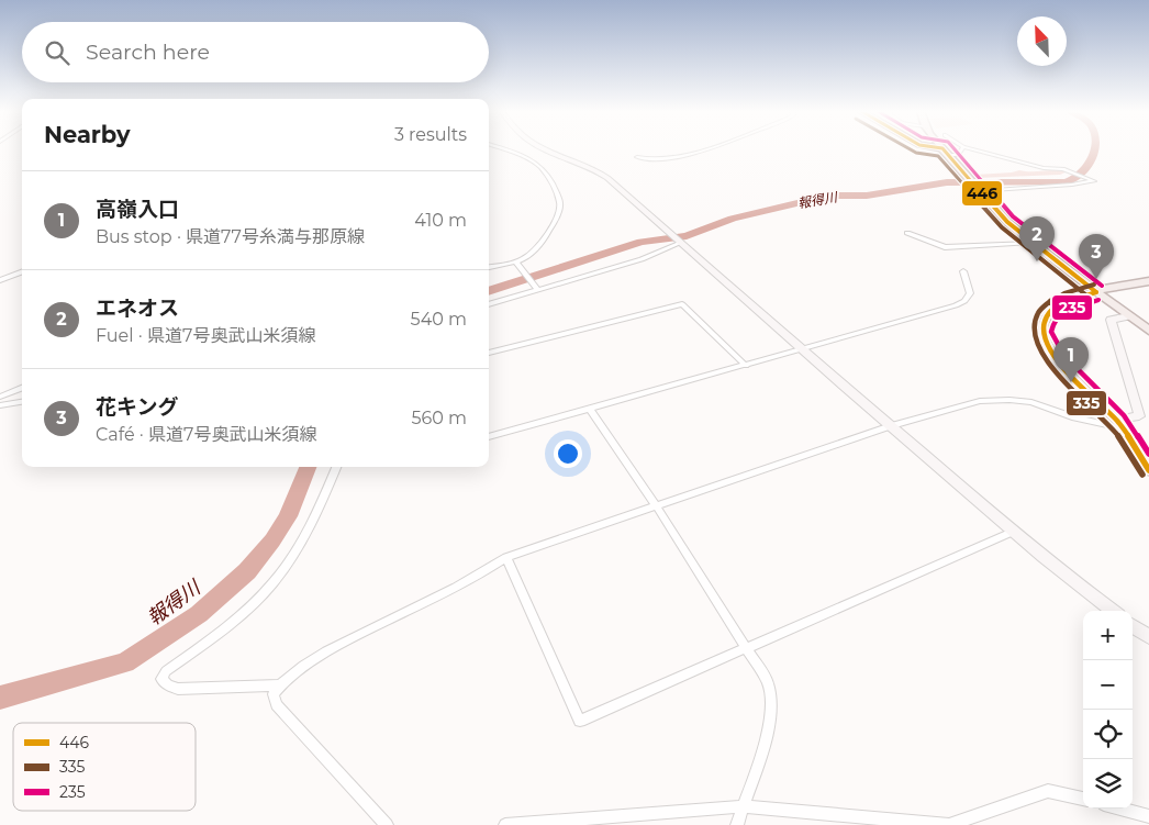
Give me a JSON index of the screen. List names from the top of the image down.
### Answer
{
  "water": ["報得川"],
  "lines": ["transit line 446", "transit line 335", "transit line 235"],
  "legend": ["446", "335", "235"],
  "north": "top left",
  "page": {
    "search": "Search here",
    "heading": ["Nearby", "3 results"],
    "list": [
      {
        "mark": "1",
        "name": "高嶺入口",
        "note": "Bus stop · 県道77号糸満与那原線",
        "value": "410 m"
      },
      {
        "mark": "2",
        "name": "エネオス",
        "note": "Fuel · 県道7号奥武山米須線",
        "value": "540 m"
      },
      {
        "mark": "3",
        "name": "花キング",
        "note": "Café · 県道7号奥武山米須線",
        "value": "560 m"
      }
    ],
    "pins": ["2", "3", "1"],
    "map_buttons": ["+", "−"]
  }
}
